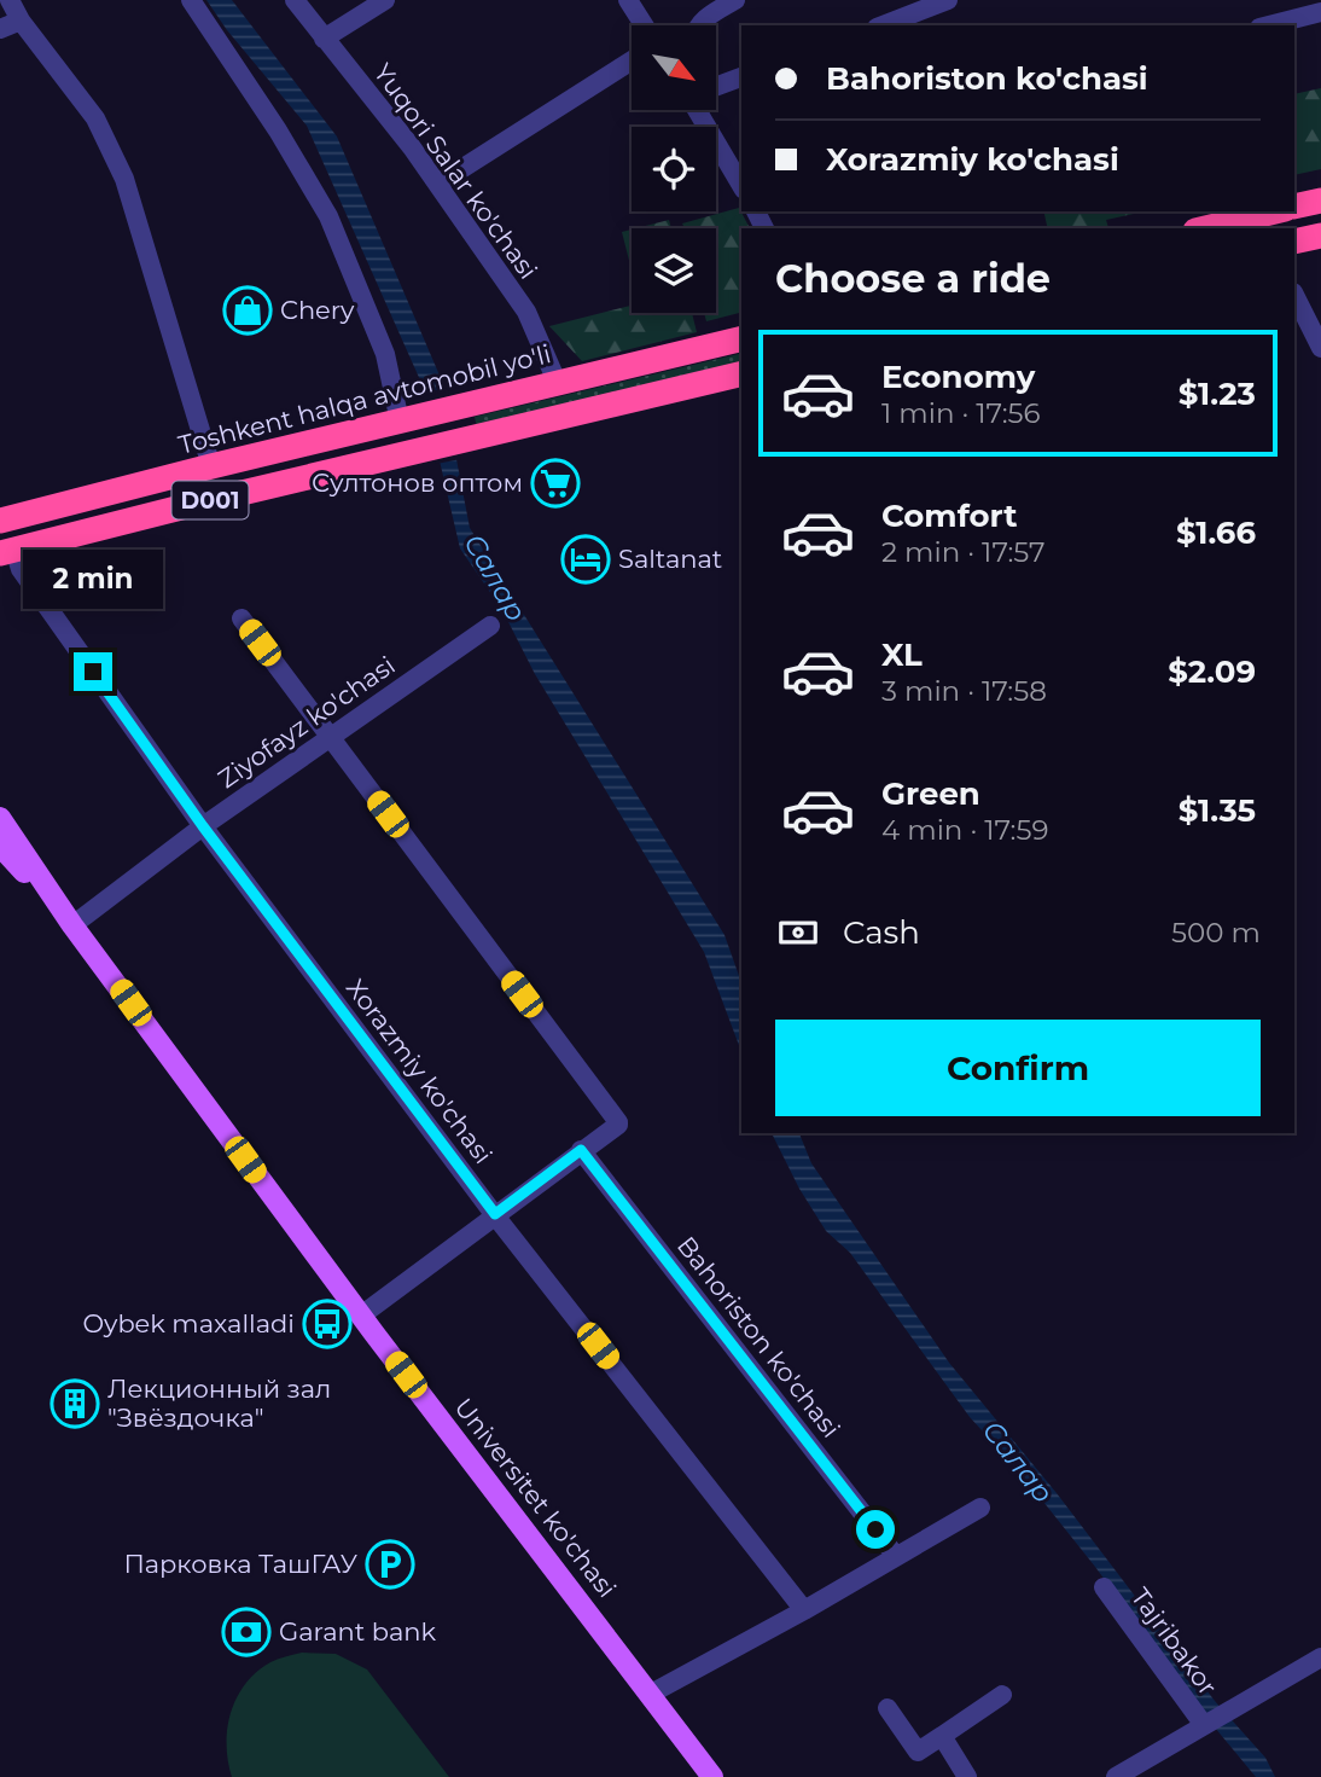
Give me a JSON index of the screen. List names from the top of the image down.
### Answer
{
  "streets": {
    "highway": ["Toshkent halqa avtomobil yo'li", "D001"],
    "main road": ["Universitet ko'chasi"],
    "street": [
      "Yuqori Salar ko'chasi",
      "Ziyofayz ko'chasi",
      "Xorazmiy ko'chasi",
      "Bahoriston ko'chasi",
      "Tajribakor"
    ]
  },
  "crossings": [
    ["Yuqori Salar ko'chasi", "Toshkent halqa avtomobil yo'li"],
    ["D001", "Xorazmiy ko'chasi"],
    ["Ziyofayz ko'chasi", "Xorazmiy ko'chasi"],
    ["Ziyofayz ko'chasi", "Universitet ko'chasi"]
  ],
  "water": ["Салар"],
  "places": {
    "shop": ["Chery"],
    "supermarket": ["Султонов оптом"],
    "hotel": ["Saltanat"],
    "bus stop": ["Oybek maxalladi"],
    "building": ["Лекционный зал \"Звёздочка\""],
    "parking": ["Парковка ТашГАУ"],
    "bank": ["Garant bank"]
  },
  "north": "bottom right",
  "page": {
    "banner": ["Bahoriston ko'chasi", "Xorazmiy ko'chasi"],
    "heading": "Choose a ride",
    "list": [
      {
        "name": "Economy",
        "note": "1 min · 17:56",
        "value": "$1.23"
      },
      {
        "name": "Comfort",
        "note": "2 min · 17:57",
        "value": "$1.66"
      },
      {
        "name": "XL",
        "note": "3 min · 17:58",
        "value": "$2.09"
      },
      {
        "name": "Green",
        "note": "4 min · 17:59",
        "value": "$1.35"
      }
    ],
    "bubble": "2 min",
    "pay": ["Cash", "500 m"],
    "buttons": "Confirm"
  }
}
